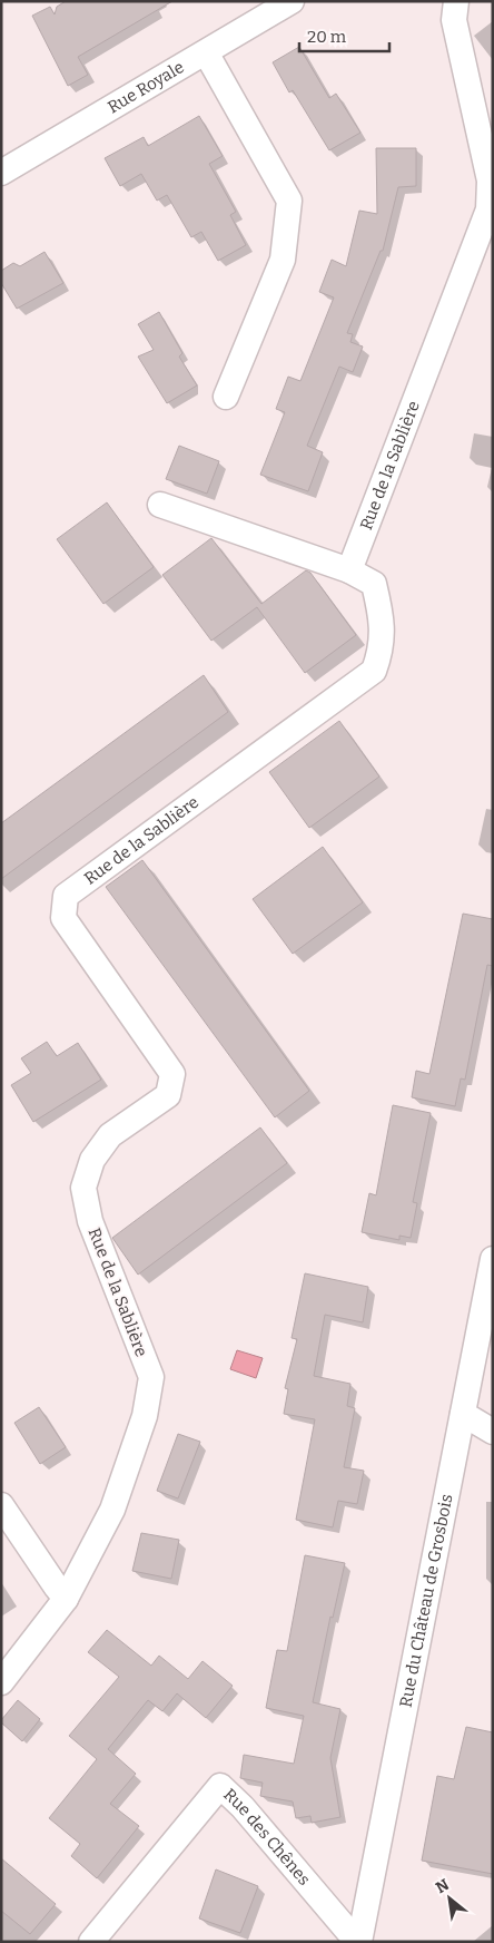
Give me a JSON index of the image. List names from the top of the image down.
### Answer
{
  "streets": {
    "street": [
      "Rue Royale",
      "Rue de la Sablière",
      "Rue du Château de Grosbois",
      "Rue des Chênes"
    ]
  },
  "crossings": [
    ["Rue du Château de Grosbois", "Rue des Chênes"]
  ],
  "scale_bar": "20 m",
  "north": "top left"
}
